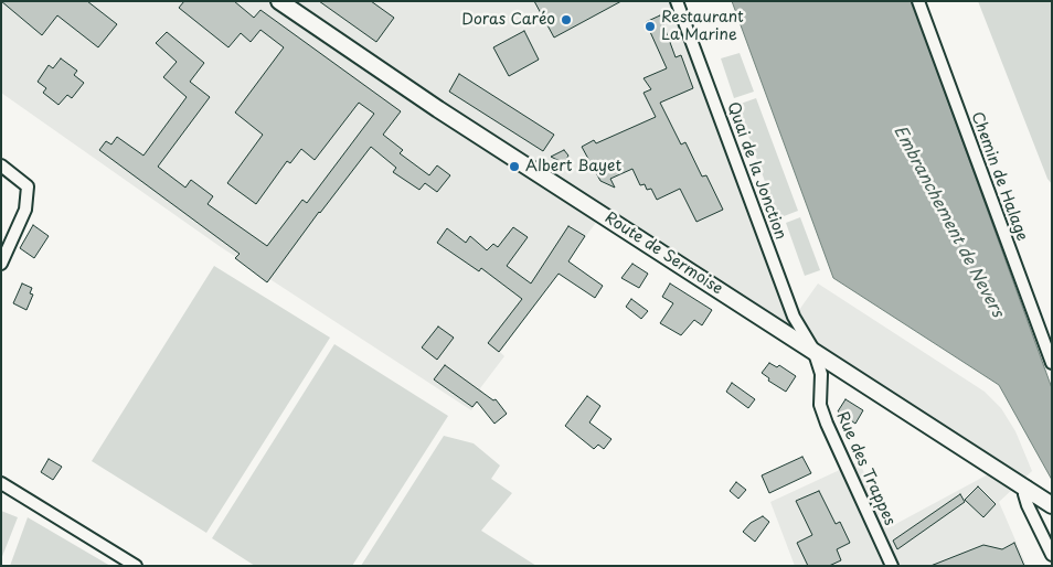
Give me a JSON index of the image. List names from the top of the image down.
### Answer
{
  "streets": {
    "main road": ["Route de Sermoise"],
    "street": ["Quai de la Jonction", "Chemin de Halage", "Rue des Trappes"]
  },
  "crossings": [
    ["Quai de la Jonction", "Route de Sermoise"],
    ["Quai de la Jonction", "Rue des Trappes"],
    ["Route de Sermoise", "Rue des Trappes"]
  ],
  "water": ["Embranchement de Nevers"],
  "places": ["Doras Caréo", "Restaurant La Marine", "Albert Bayet"]
}
